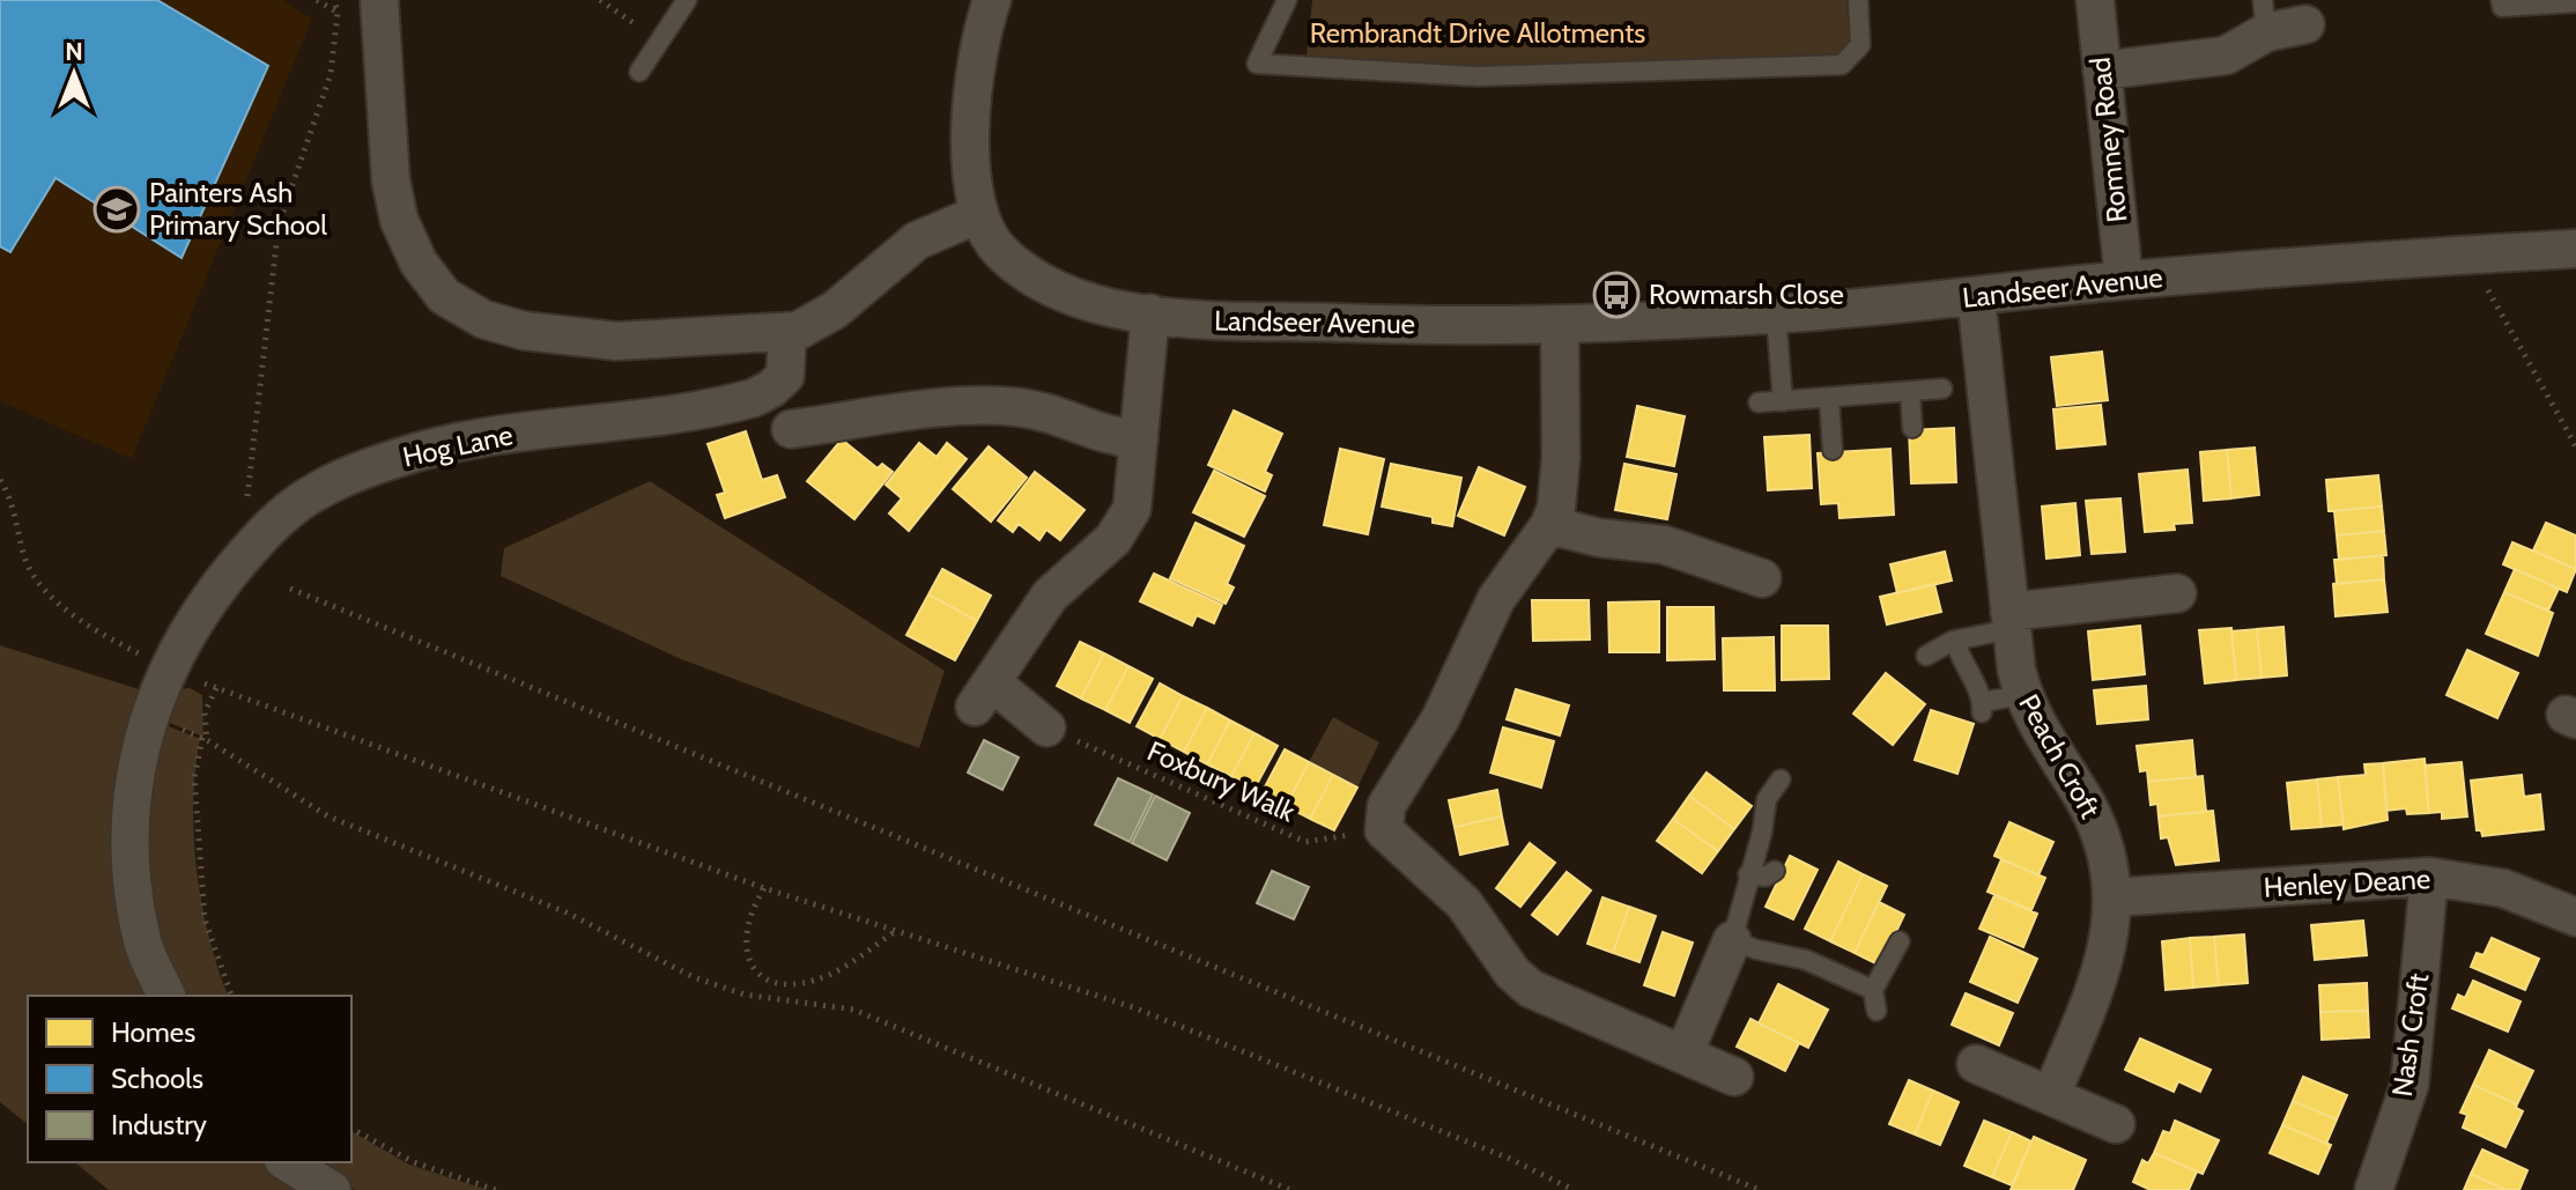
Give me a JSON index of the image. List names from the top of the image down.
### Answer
{
  "streets": {
    "street": [
      "Romney Road",
      "Landseer Avenue",
      "Hog Lane",
      "Peach Croft",
      "Henley Deane",
      "Nash Croft"
    ],
    "path": ["Foxbury Walk"]
  },
  "crossings": [
    ["Romney Road", "Landseer Avenue"],
    ["Landseer Avenue", "Peach Croft"],
    ["Peach Croft", "Henley Deane"],
    ["Henley Deane", "Nash Croft"]
  ],
  "parks": ["Rembrandt Drive Allotments"],
  "places": {
    "school or university": ["Painters Ash Primary School"],
    "bus stop": ["Rowmarsh Close"]
  },
  "legend": ["Homes", "Schools", "Industry"],
  "north": "top"
}
